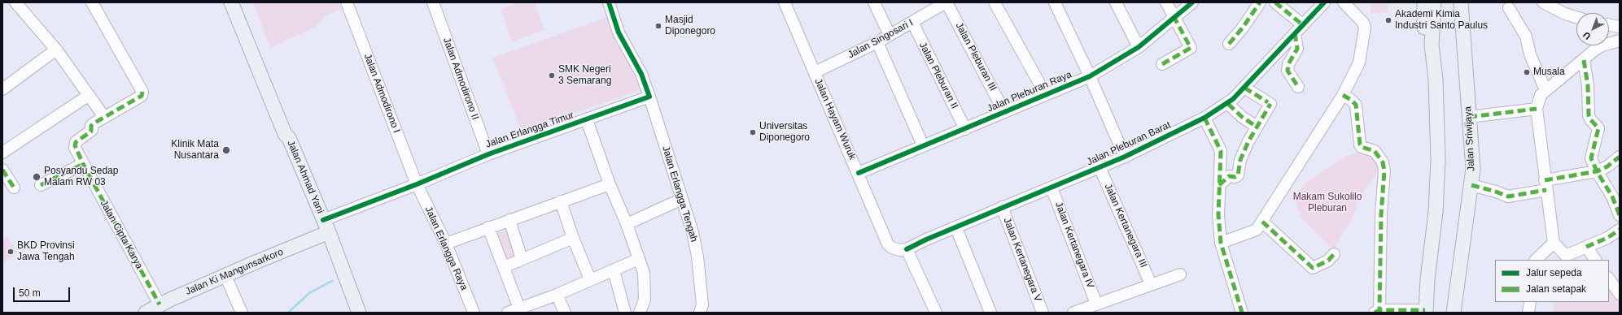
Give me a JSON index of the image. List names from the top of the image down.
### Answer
{
  "streets": {
    "main road": ["Jalan Sriwijaya", "Jalan Ahmad Yani", "Jalan Ki Mangunsarkoro"],
    "street": [
      "Jalan Singosari I",
      "Jalan Pleburan III",
      "Jalan Pleburan II",
      "Jalan Admodirono II",
      "Jalan Pleburan Raya",
      "Jalan Admodirono I",
      "Jalan Hayam Wuruk",
      "Jalan Erlangga Timur",
      "Jalan Pleburan Barat",
      "Jalan Erlangga Tengah",
      "Jalan Kertanegara III",
      "Jalan Cipta Karya",
      "Jalan Kertanegara IV",
      "Jalan Erlangga Raya",
      "Jalan Kertanegara V"
    ]
  },
  "crossings": [
    ["Jalan Singosari I", "Jalan Pleburan III"],
    ["Jalan Singosari I", "Jalan Pleburan II"],
    ["Jalan Singosari I", "Jalan Hayam Wuruk"],
    ["Jalan Pleburan III", "Jalan Pleburan Raya"],
    ["Jalan Pleburan II", "Jalan Pleburan Raya"],
    ["Jalan Admodirono II", "Jalan Erlangga Timur"],
    ["Jalan Pleburan Raya", "Jalan Hayam Wuruk"],
    ["Jalan Admodirono I", "Jalan Erlangga Timur"],
    ["Jalan Admodirono I", "Jalan Erlangga Raya"],
    ["Jalan Hayam Wuruk", "Jalan Pleburan Barat"],
    ["Jalan Erlangga Timur", "Jalan Ahmad Yani"],
    ["Jalan Erlangga Timur", "Jalan Erlangga Tengah"],
    ["Jalan Erlangga Timur", "Jalan Erlangga Raya"],
    ["Jalan Erlangga Timur", "Jalan Ki Mangunsarkoro"],
    ["Jalan Pleburan Barat", "Jalan Kertanegara III"],
    ["Jalan Pleburan Barat", "Jalan Kertanegara IV"],
    ["Jalan Pleburan Barat", "Jalan Kertanegara V"],
    ["Jalan Ahmad Yani", "Jalan Ki Mangunsarkoro"],
    ["Jalan Cipta Karya", "Jalan Ki Mangunsarkoro"]
  ],
  "parks": ["Makam Sukolilo Pleburan"],
  "places": [
    "Akademi Kimia Industri Santo Paulus",
    "Masjid Diponegoro",
    "Musala",
    "SMK Negeri 3 Semarang",
    "Universitas Diponegoro",
    "Klinik Mata Nusantara",
    "Posyandu Sedap Malam RW 03",
    "BKD Provinsi Jawa Tengah"
  ],
  "legend": ["Jalur sepeda", "Jalan setapak"],
  "scale_bar": "50 m",
  "north": "bottom left"
}
